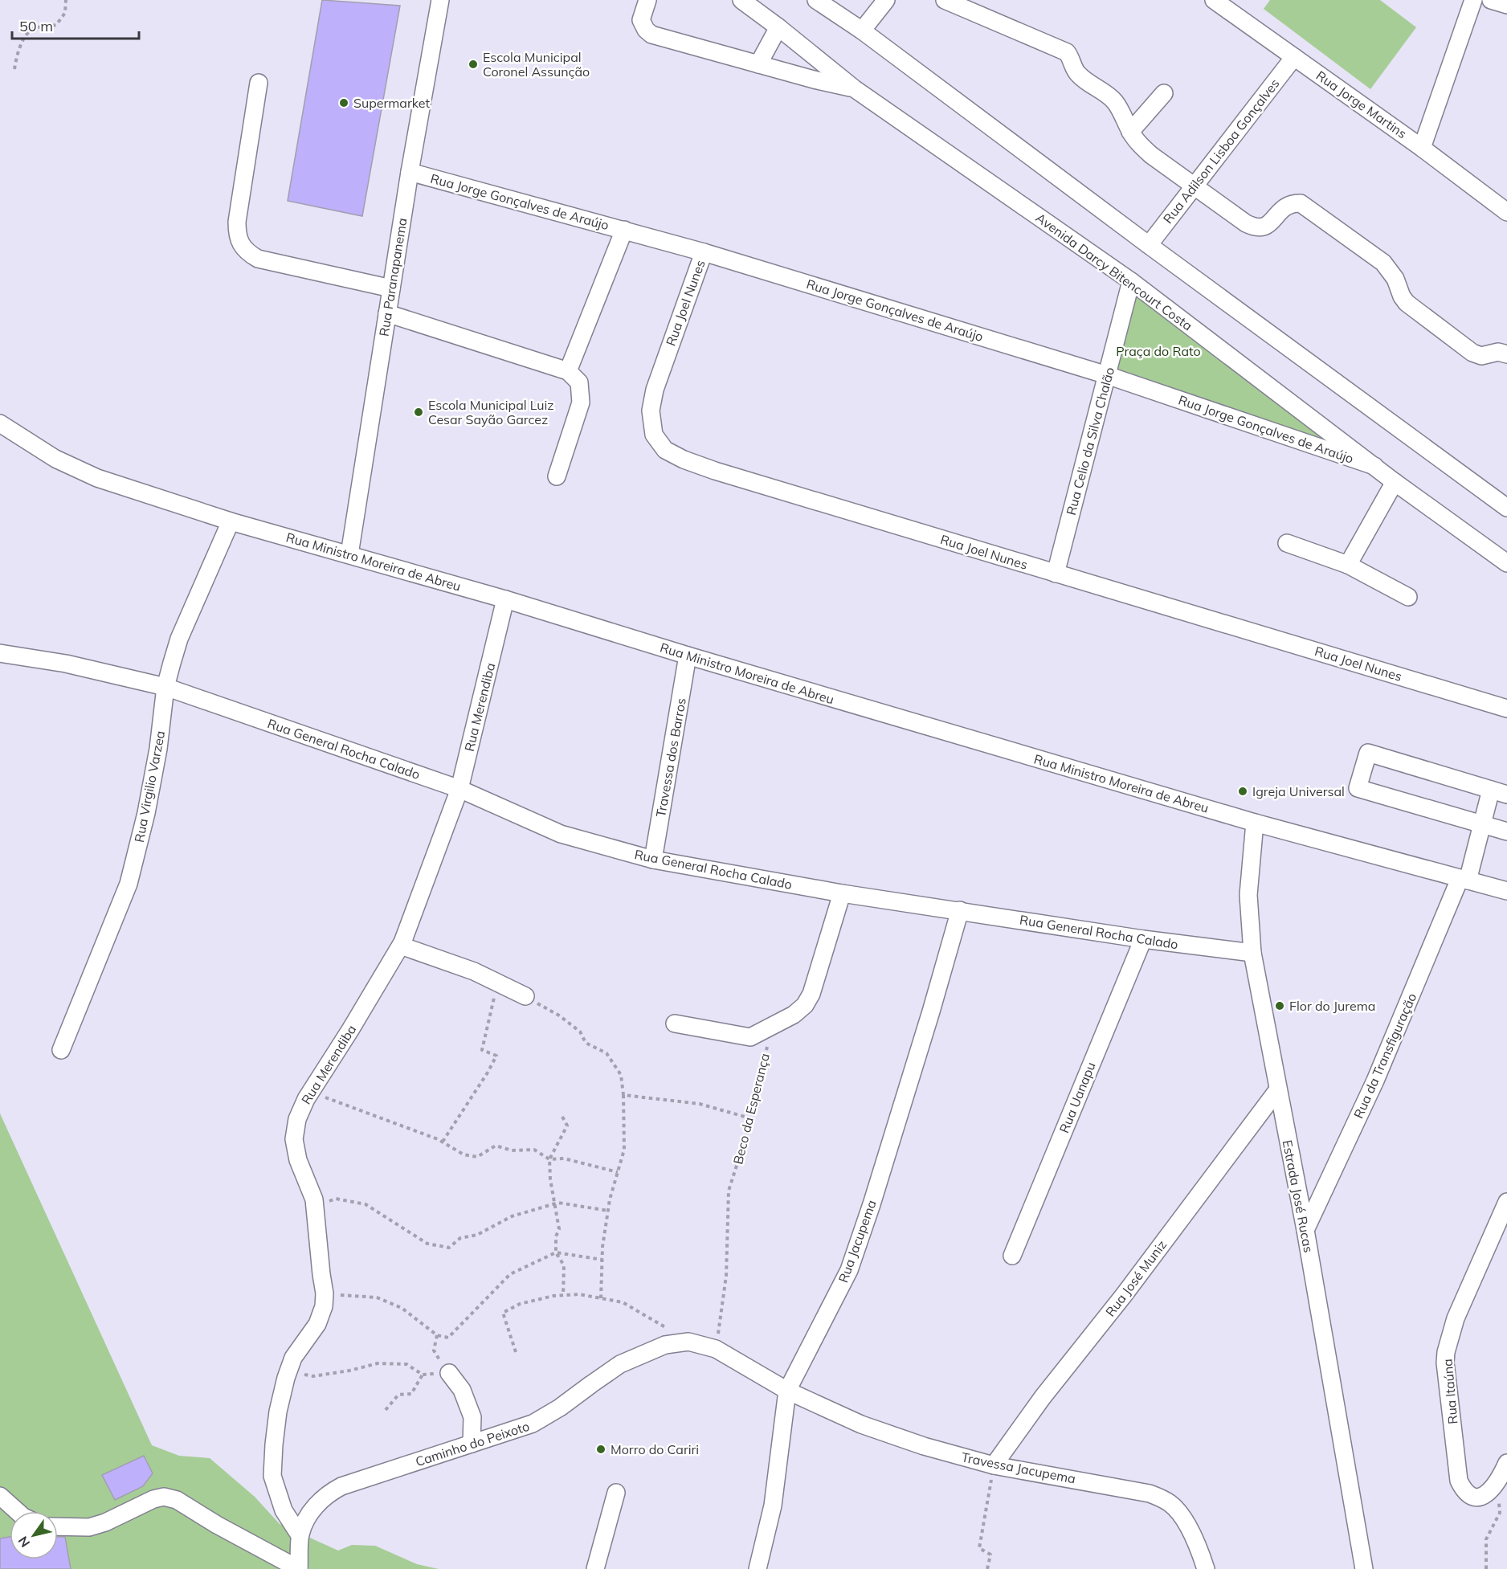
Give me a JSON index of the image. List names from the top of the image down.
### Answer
{
  "streets": {
    "street": [
      "Rua Jorge Martins",
      "Rua Adilson Lisboa Gonçalves",
      "Rua Jorge Gonçalves de Araújo",
      "Avenida Darcy Bitencourt Costa",
      "Rua Paranapanema",
      "Rua Joel Nunes",
      "Rua Celio da Silva Chalão",
      "Rua Ministro Moreira de Abreu",
      "Rua Merendiba",
      "Rua General Rocha Calado",
      "Travessa dos Barros",
      "Rua Virgilio Varzea",
      "Rua da Transfiguração",
      "Rua Uanapu",
      "Estrada José Rucas",
      "Rua Jacupema",
      "Rua José Muniz",
      "Rua Itaúna",
      "Caminho do Peixoto",
      "Travessa Jacupema"
    ],
    "path": ["Beco da Esperança"]
  },
  "crossings": [
    ["Rua Jorge Martins", "Rua Adilson Lisboa Gonçalves"],
    ["Rua Jorge Gonçalves de Araújo", "Avenida Darcy Bitencourt Costa"],
    ["Rua Jorge Gonçalves de Araújo", "Rua Paranapanema"],
    ["Rua Jorge Gonçalves de Araújo", "Rua Joel Nunes"],
    ["Rua Jorge Gonçalves de Araújo", "Rua Celio da Silva Chalão"],
    ["Avenida Darcy Bitencourt Costa", "Rua Celio da Silva Chalão"],
    ["Rua Paranapanema", "Rua Ministro Moreira de Abreu"],
    ["Rua Joel Nunes", "Rua Celio da Silva Chalão"],
    ["Rua Ministro Moreira de Abreu", "Rua Merendiba"],
    ["Rua Ministro Moreira de Abreu", "Travessa dos Barros"],
    ["Rua Ministro Moreira de Abreu", "Rua Virgilio Varzea"],
    ["Rua Ministro Moreira de Abreu", "Rua da Transfiguração"],
    ["Rua Ministro Moreira de Abreu", "Estrada José Rucas"],
    ["Rua Merendiba", "Rua General Rocha Calado"],
    ["Rua Merendiba", "Caminho do Peixoto"],
    ["Rua General Rocha Calado", "Travessa dos Barros"],
    ["Rua General Rocha Calado", "Rua Virgilio Varzea"],
    ["Rua General Rocha Calado", "Rua Uanapu"],
    ["Rua General Rocha Calado", "Estrada José Rucas"],
    ["Rua General Rocha Calado", "Rua Jacupema"],
    ["Rua da Transfiguração", "Estrada José Rucas"],
    ["Beco da Esperança", "Caminho do Peixoto"],
    ["Estrada José Rucas", "Rua José Muniz"],
    ["Rua Jacupema", "Caminho do Peixoto"],
    ["Rua Jacupema", "Travessa Jacupema"],
    ["Rua José Muniz", "Travessa Jacupema"],
    ["Caminho do Peixoto", "Travessa Jacupema"]
  ],
  "parks": ["Praça do Rato"],
  "places": [
    "Escola Municipal Coronel Assunção",
    "Supermarket",
    "Escola Municipal Luiz Cesar Sayão Garcez",
    "Igreja Universal",
    "Flor do Jurema",
    "Morro do Cariri"
  ],
  "scale_bar": "50 m",
  "north": "bottom left"
}
